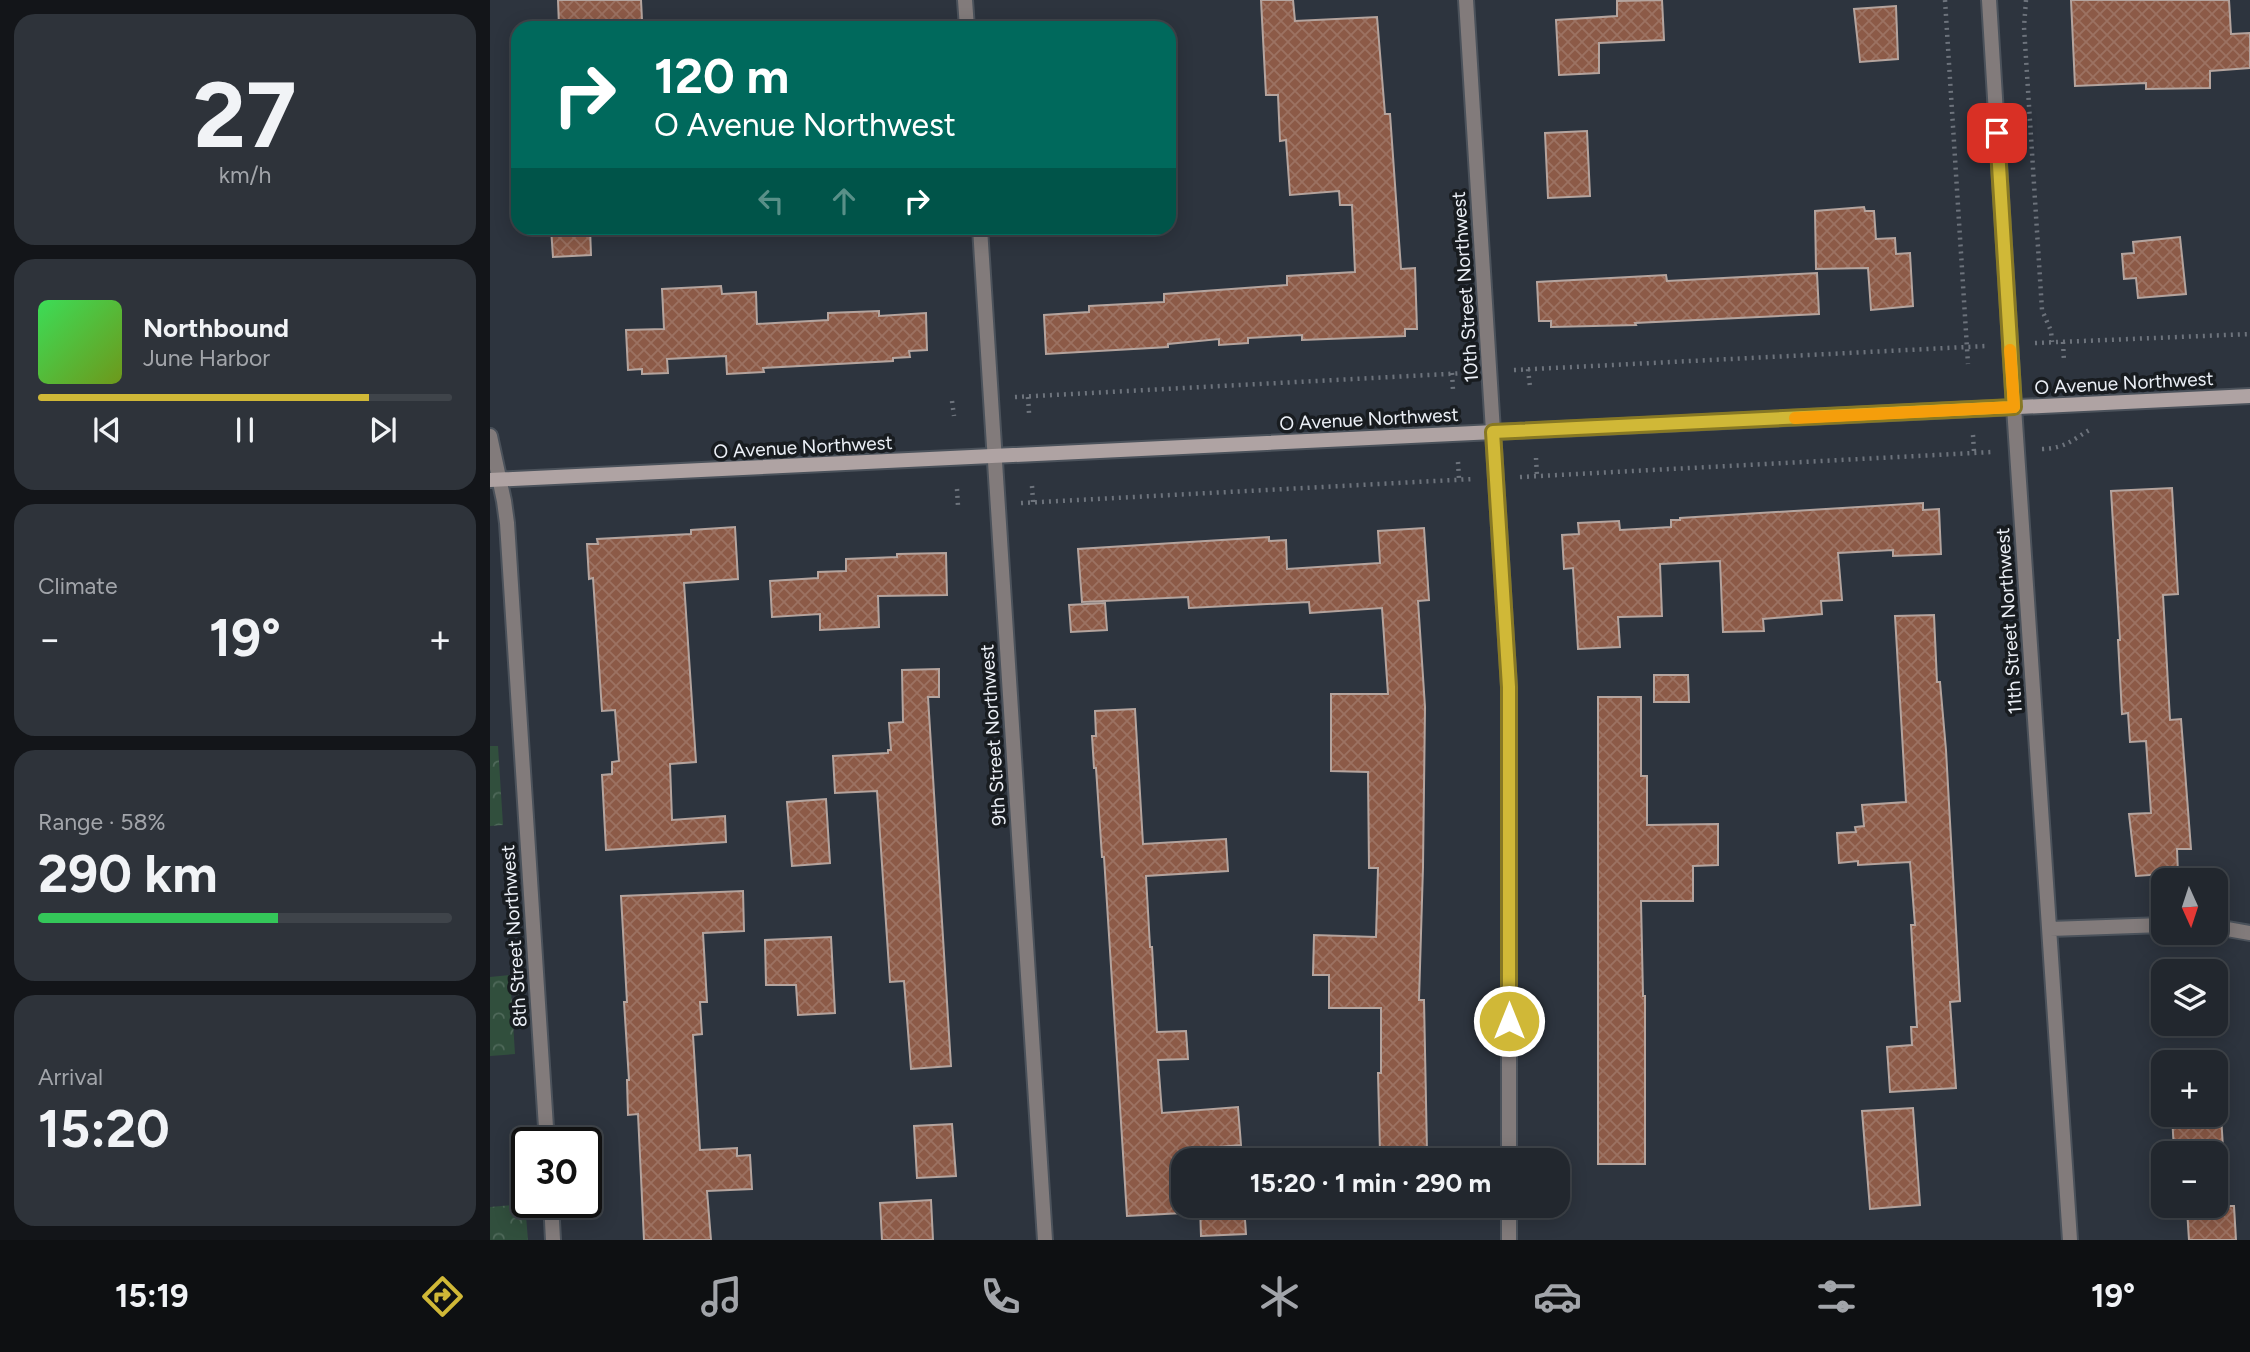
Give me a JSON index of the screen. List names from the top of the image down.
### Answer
{
  "streets": {
    "street": [
      "10th Street Northwest",
      "O Avenue Northwest",
      "11th Street Northwest",
      "9th Street Northwest",
      "8th Street Northwest"
    ]
  },
  "crossings": [
    ["10th Street Northwest", "O Avenue Northwest"],
    ["O Avenue Northwest", "11th Street Northwest"],
    ["O Avenue Northwest", "9th Street Northwest"],
    ["O Avenue Northwest", "8th Street Northwest"]
  ],
  "north": "bottom",
  "page": {
    "tile": [
      ["27", "km/h"],
      "Climate",
      ["Range · 58%", "290 km"],
      ["Arrival", "15:20"]
    ],
    "turn": ["120 m", "O Avenue Northwest"],
    "song": ["Northbound", "June Harbor"],
    "heat": ["−", "19°", "+"],
    "map_buttons": ["+", "−"],
    "limit": "30",
    "trip": "15:20 · 1 min · 290 m",
    "tabs": ["15:19", "19°"]
  }
}
